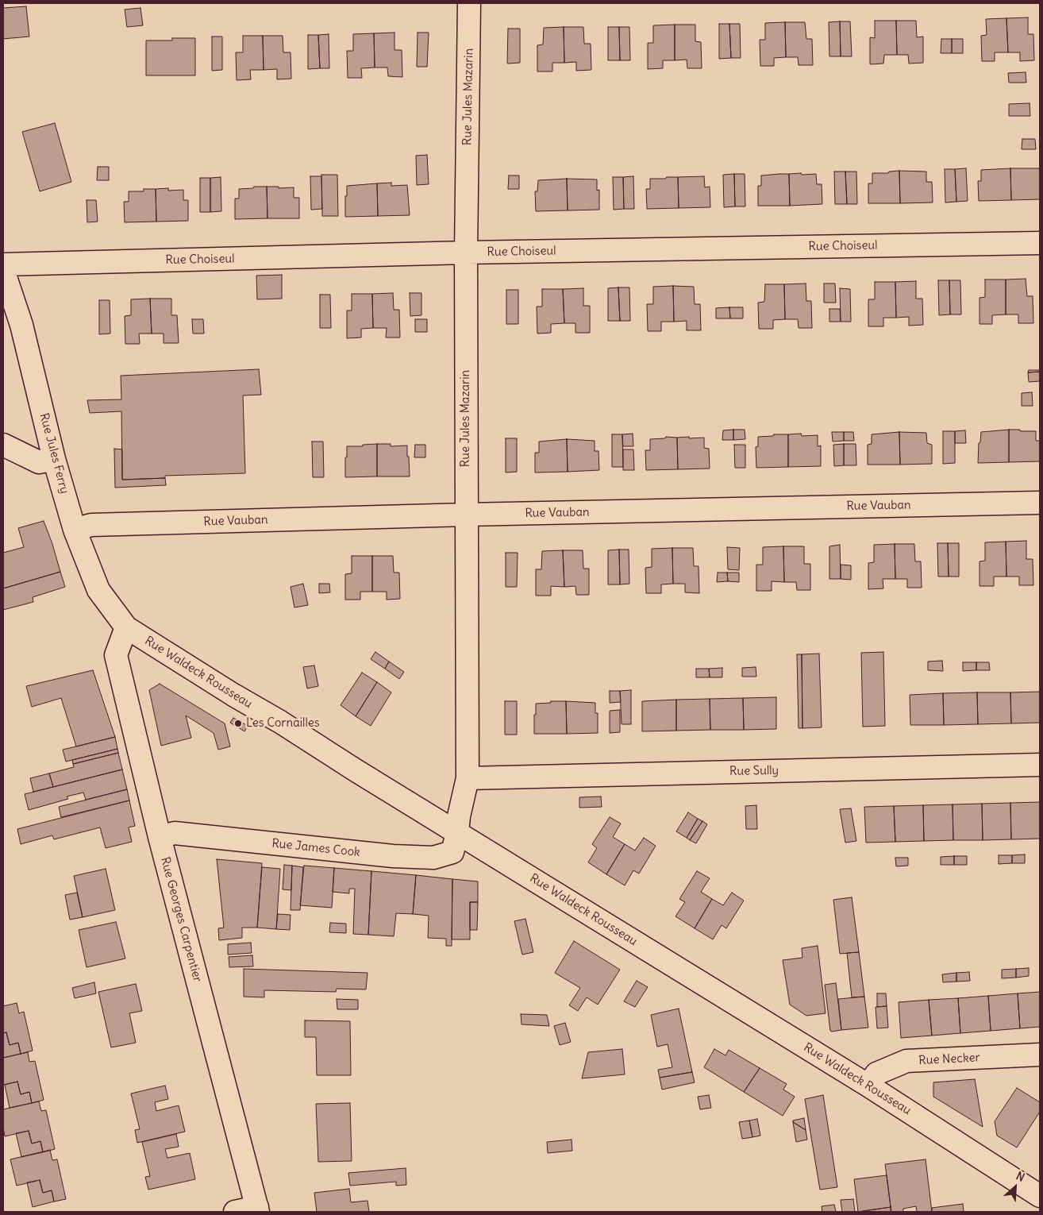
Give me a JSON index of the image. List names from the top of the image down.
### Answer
{
  "streets": {
    "street": [
      "Rue Jules Mazarin",
      "Rue Choiseul",
      "Rue Jules Ferry",
      "Rue Vauban",
      "Rue Waldeck Rousseau",
      "Rue Sully",
      "Rue James Cook",
      "Rue Georges Carpentier",
      "Rue Necker"
    ]
  },
  "crossings": [
    ["Rue Jules Mazarin", "Rue Choiseul"],
    ["Rue Jules Mazarin", "Rue Vauban"],
    ["Rue Jules Mazarin", "Rue Waldeck Rousseau"],
    ["Rue Jules Mazarin", "Rue Sully"],
    ["Rue Jules Mazarin", "Rue James Cook"],
    ["Rue Jules Ferry", "Rue Vauban"],
    ["Rue Jules Ferry", "Rue Waldeck Rousseau"],
    ["Rue Jules Ferry", "Rue Georges Carpentier"],
    ["Rue Waldeck Rousseau", "Rue James Cook"],
    ["Rue Waldeck Rousseau", "Rue Georges Carpentier"],
    ["Rue Waldeck Rousseau", "Rue Necker"],
    ["Rue James Cook", "Rue Georges Carpentier"]
  ],
  "places": ["Les Cornailles"],
  "north": "top right"
}
